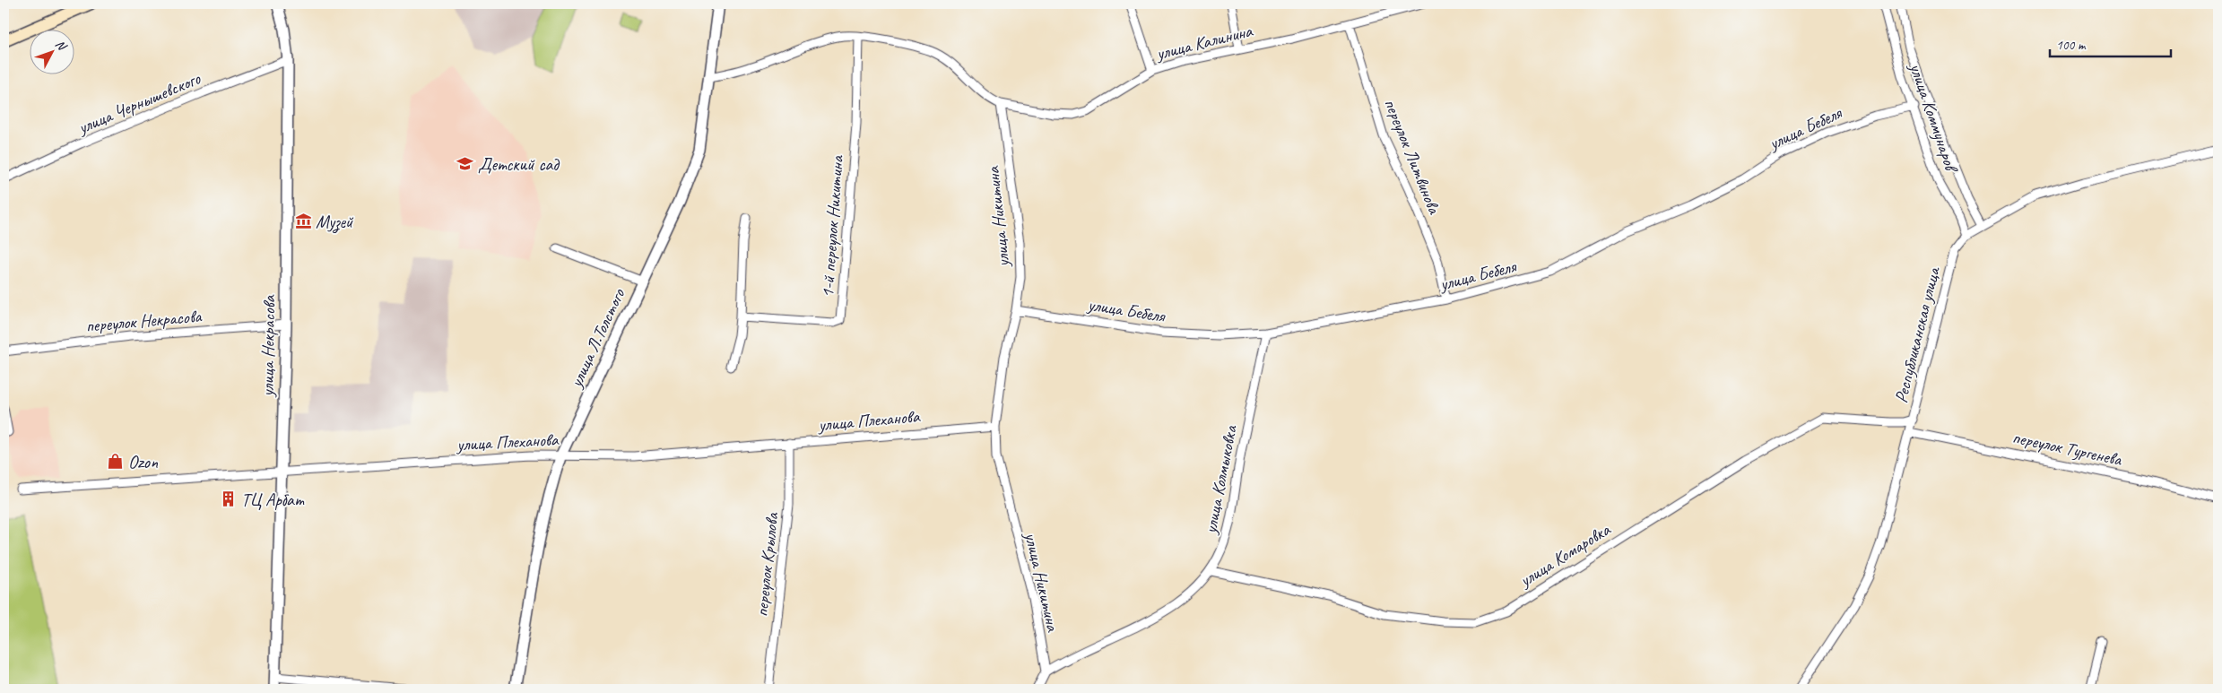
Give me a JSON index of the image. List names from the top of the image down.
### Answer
{
  "streets": {
    "street": [
      "улица Калинина",
      "улица Чернышевского",
      "улица Коммунаров",
      "улица Бебеля",
      "переулок Литвинова",
      "улица Никитина",
      "1-й переулок Никитина",
      "переулок Некрасова",
      "Республиканская улица",
      "улица Л.Толстого",
      "улица Некрасова",
      "улица Плеханова",
      "переулок Тургенева",
      "улица Колмыковка",
      "улица Комаровка",
      "переулок Крылова"
    ]
  },
  "crossings": [
    ["улица Калинина", "переулок Литвинова"],
    ["улица Калинина", "улица Никитина"],
    ["улица Чернышевского", "улица Некрасова"],
    ["улица Коммунаров", "улица Бебеля"],
    ["улица Коммунаров", "Республиканская улица"],
    ["улица Бебеля", "переулок Литвинова"],
    ["улица Бебеля", "улица Никитина"],
    ["улица Бебеля", "улица Колмыковка"],
    ["улица Никитина", "улица Плеханова"],
    ["улица Никитина", "улица Колмыковка"],
    ["переулок Некрасова", "улица Некрасова"],
    ["Республиканская улица", "переулок Тургенева"],
    ["Республиканская улица", "улица Комаровка"],
    ["улица Л.Толстого", "улица Плеханова"],
    ["улица Некрасова", "улица Плеханова"],
    ["улица Плеханова", "переулок Крылова"],
    ["улица Колмыковка", "улица Комаровка"]
  ],
  "places": {
    "school or university": ["Детский сад"],
    "museum": ["Музей"],
    "shop": ["Ozon"],
    "building": ["ТЦ Арбат"]
  },
  "scale_bar": "100 m",
  "north": "top right"
}
